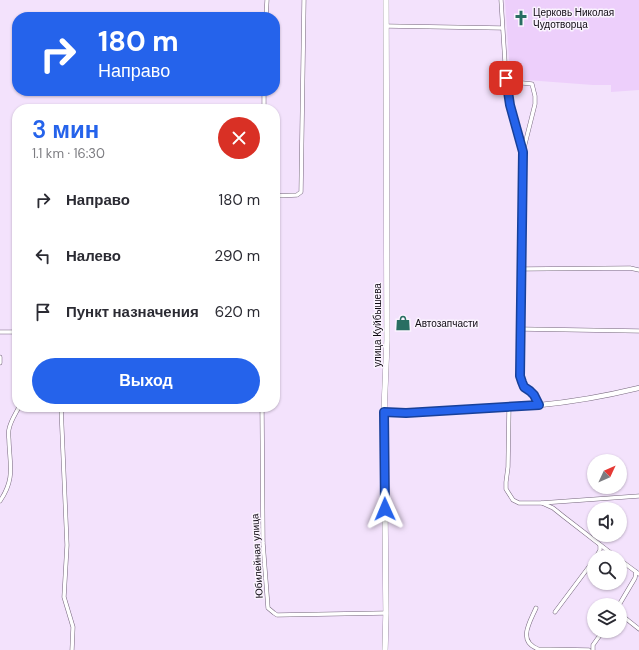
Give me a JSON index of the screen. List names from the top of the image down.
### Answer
{
  "streets": {
    "highway": ["улица Куйбышева"],
    "street": ["Юбилейная улица"]
  },
  "crossings": [
    ["улица Куйбышева", "Юбилейная улица"]
  ],
  "places": {
    "church": ["Церковь Николая Чудотворца"],
    "shop": ["Автозапчасти"]
  },
  "north": "top right",
  "page": {
    "turn": ["180 m", "Направо"],
    "heading": ["3 мин", "1.1 km · 16:30"],
    "list": [
      {
        "name": "Направо",
        "value": "180 m"
      },
      {
        "name": "Налево",
        "value": "290 m"
      },
      {
        "name": "Пункт назначения",
        "value": "620 m"
      }
    ],
    "buttons": "Выход"
  }
}
